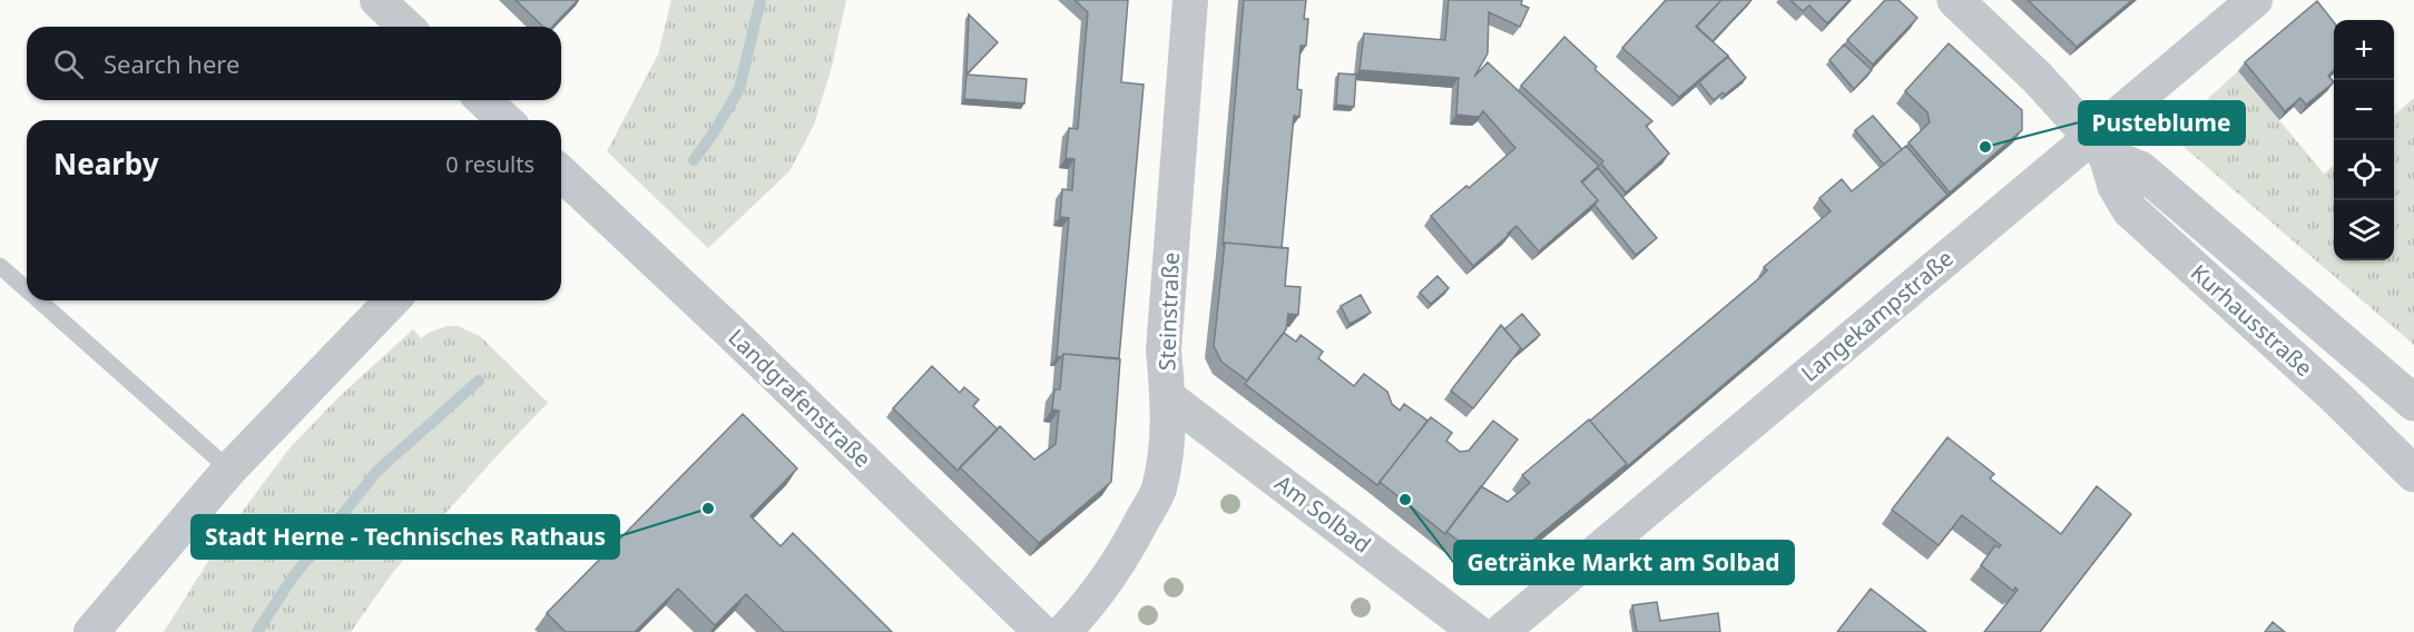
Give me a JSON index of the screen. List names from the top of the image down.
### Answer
{
  "streets": {
    "street": [
      "Steinstraße",
      "Langekampstraße",
      "Kurhausstraße",
      "Landgrafenstraße",
      "Am Solbad"
    ]
  },
  "crossings": [
    ["Steinstraße", "Am Solbad"],
    ["Langekampstraße", "Kurhausstraße"]
  ],
  "places": ["Pusteblume", "Getränke Markt am Solbad", "Stadt Herne - Technisches Rathaus"],
  "page": {
    "map_buttons": ["+", "−"],
    "search": "Search here",
    "heading": ["Nearby", "0 results"]
  }
}
